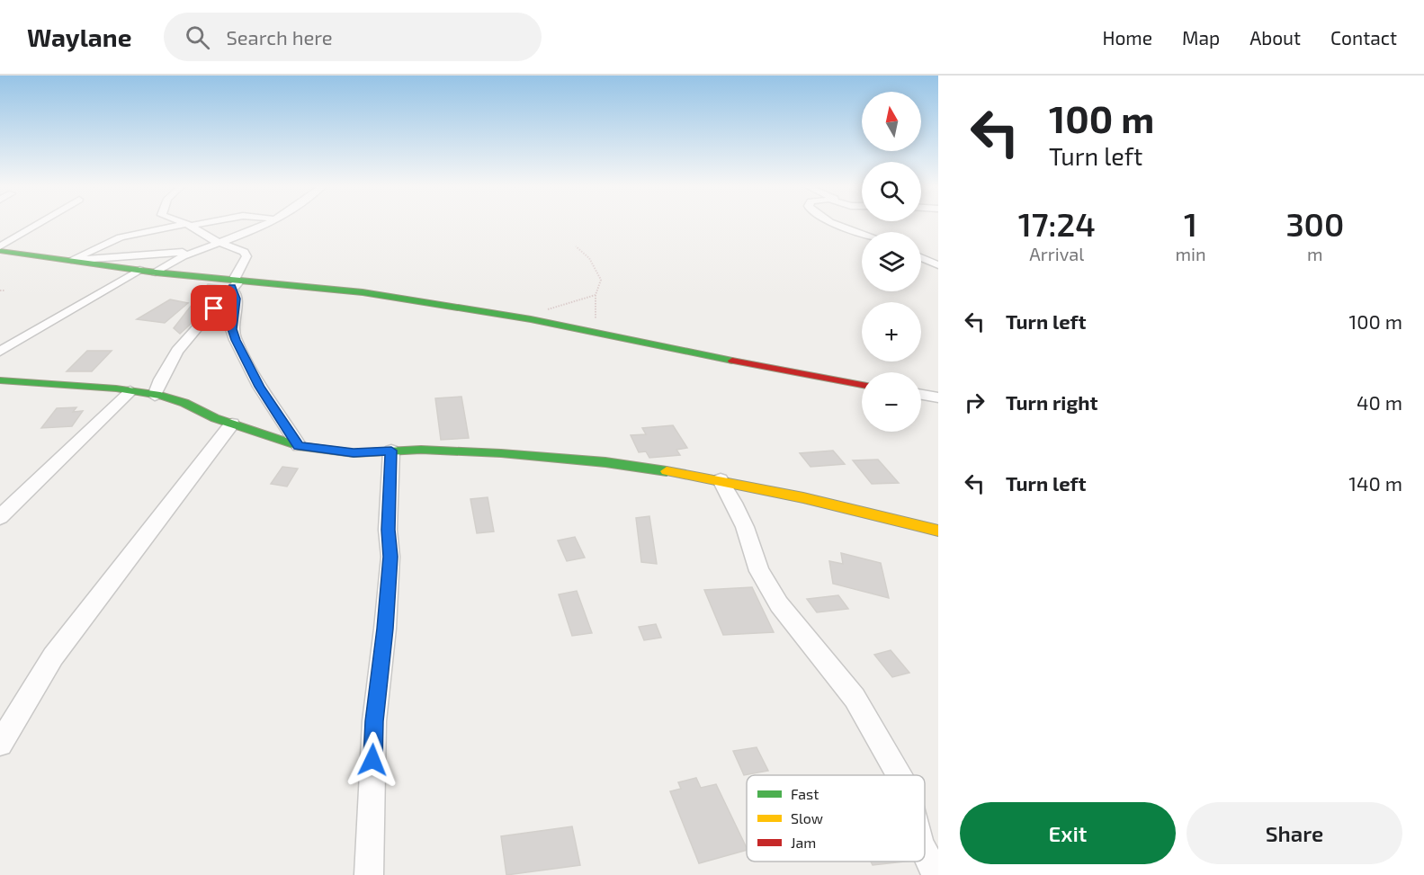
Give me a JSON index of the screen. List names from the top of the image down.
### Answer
{
  "legend": ["Fast", "Slow", "Jam"],
  "north": "top",
  "page": {
    "header": "Waylane",
    "search": "Search here",
    "nav": [
      "Home",
      "Map",
      "About",
      "Contact"
    ],
    "turn": ["100 m", "Turn left"],
    "map_buttons": ["+", "−"],
    "eta": [
      "17:24",
      "Arrival",
      "1",
      "min",
      "300",
      "m"
    ],
    "list": [
      {
        "name": "Turn left",
        "value": "100 m"
      },
      {
        "name": "Turn right",
        "value": "40 m"
      },
      {
        "name": "Turn left",
        "value": "140 m"
      }
    ],
    "buttons": ["Exit", "Share"]
  }
}
